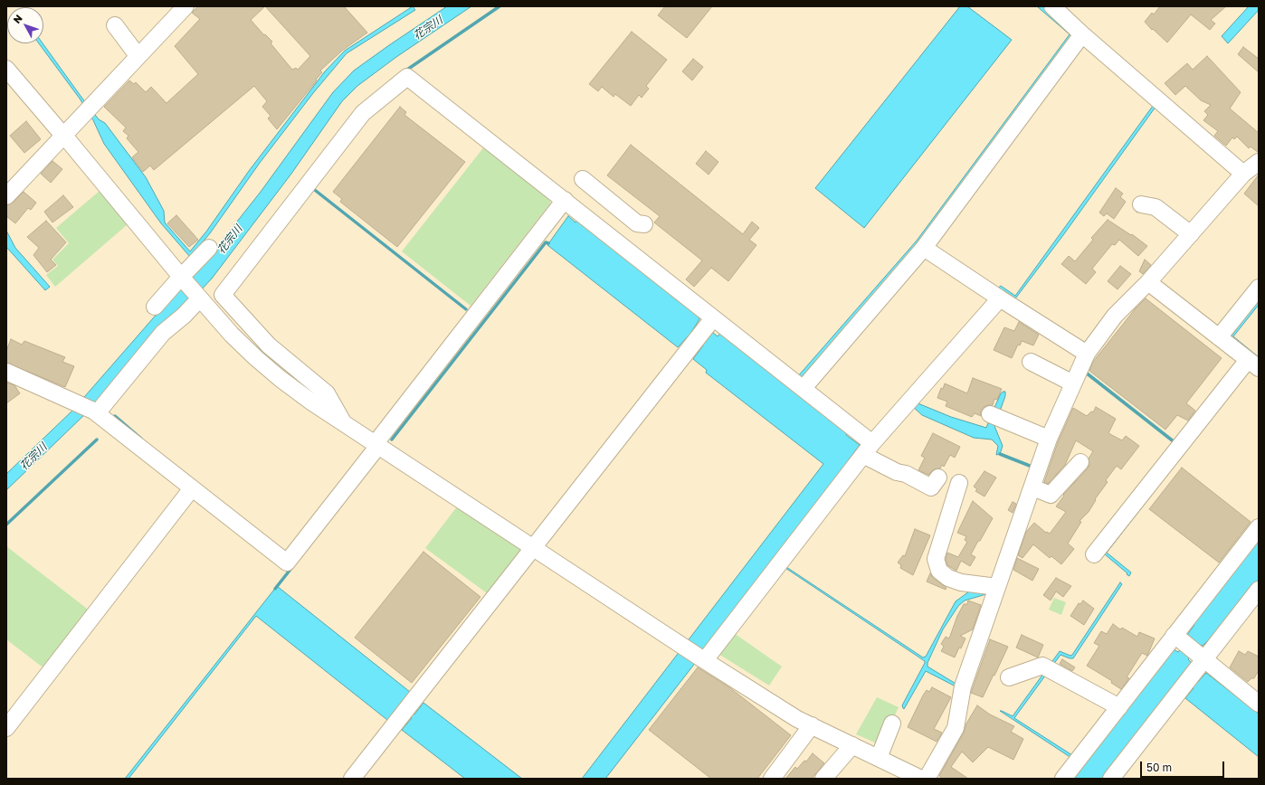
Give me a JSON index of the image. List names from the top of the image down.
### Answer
{
  "water": ["花宗川"],
  "scale_bar": "50 m",
  "north": "top left"
}
